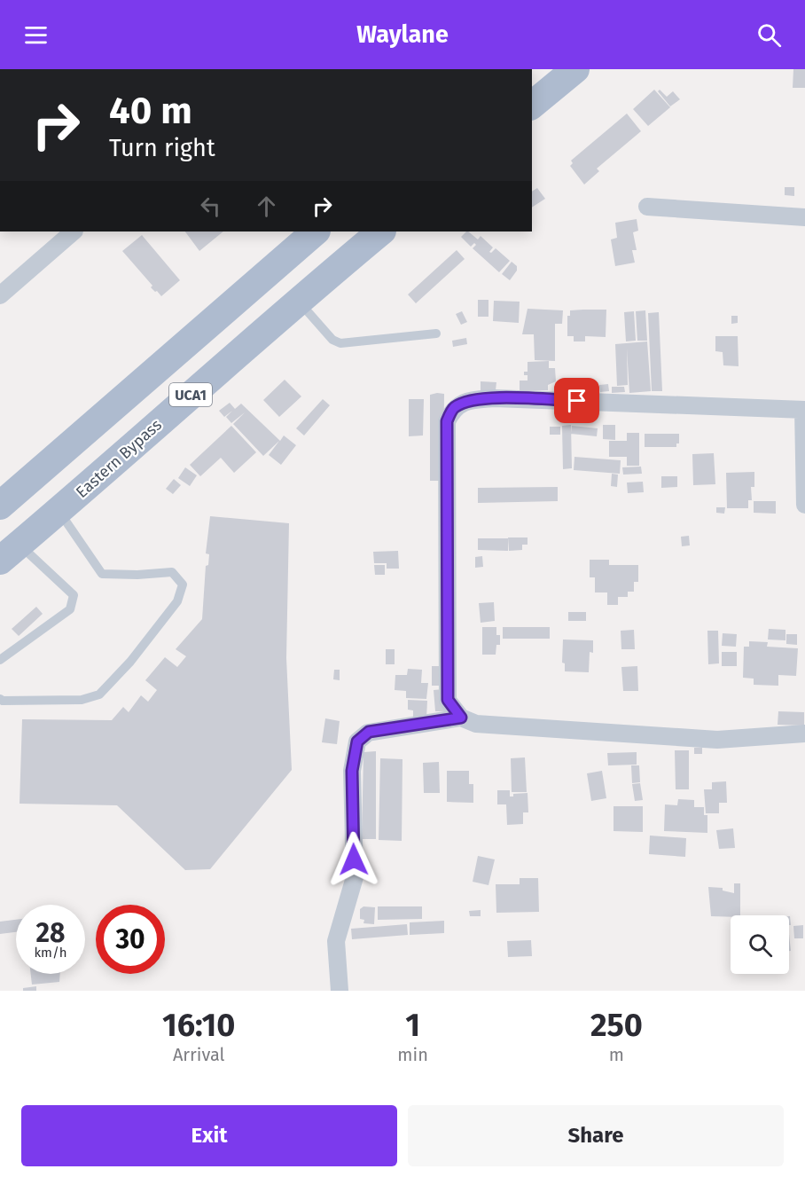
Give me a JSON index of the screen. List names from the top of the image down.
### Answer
{
  "streets": {
    "main road": ["UCA1", "Eastern Bypass"]
  },
  "page": {
    "header": "Waylane",
    "turn": ["40 m", "Turn right"],
    "speed": "28 km/h",
    "limit": "30",
    "eta": [
      "16:10",
      "Arrival",
      "1",
      "min",
      "250",
      "m"
    ],
    "buttons": ["Exit", "Share"]
  }
}
